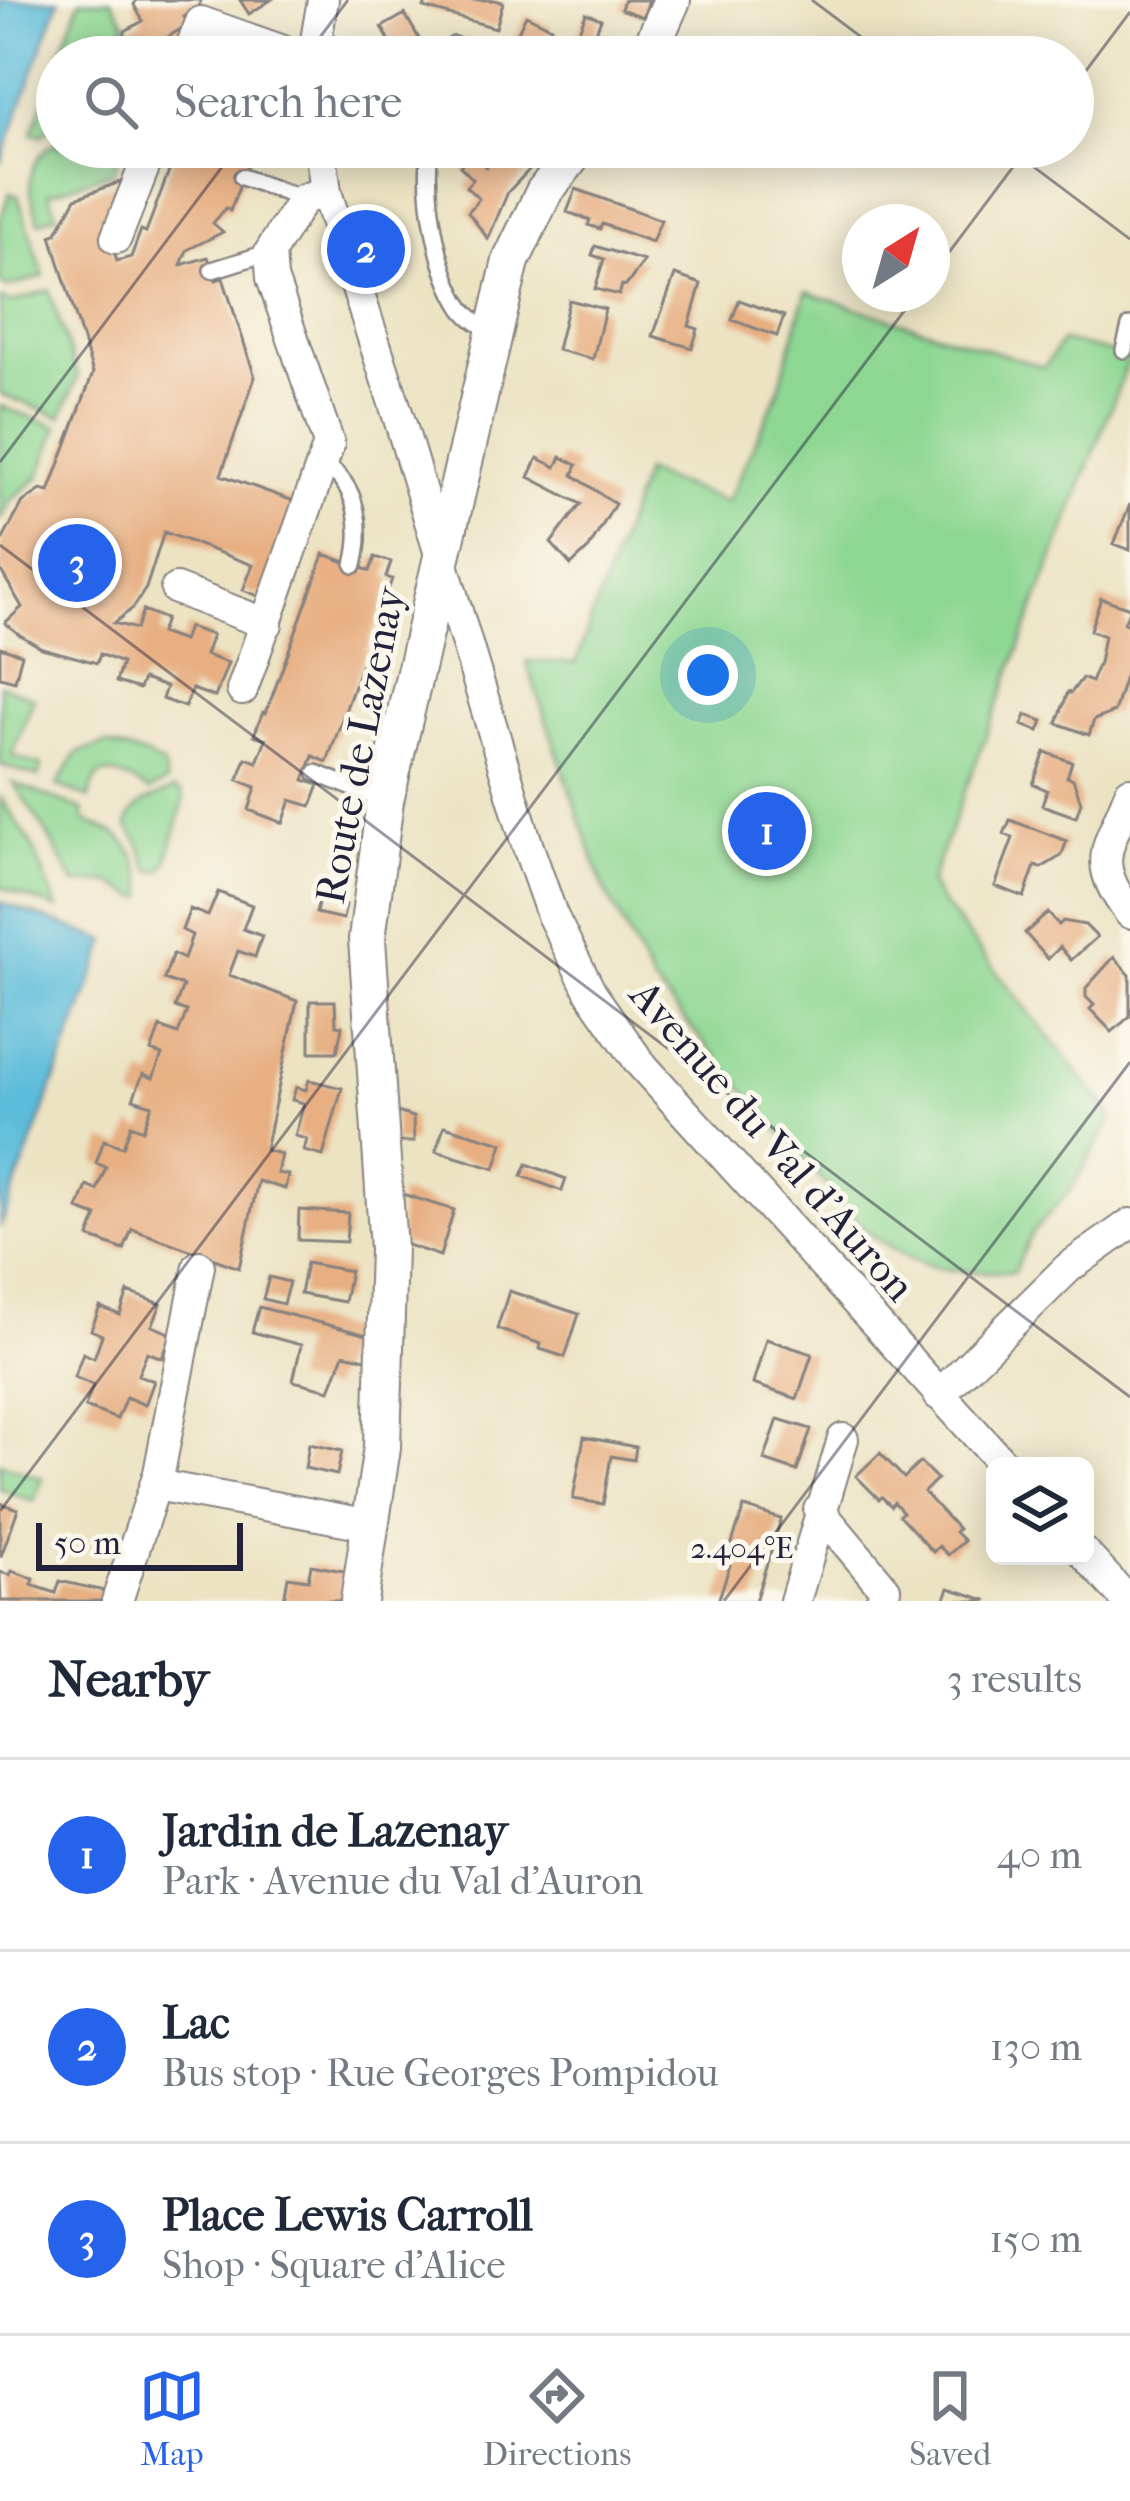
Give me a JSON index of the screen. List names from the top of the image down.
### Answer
{
  "streets": {
    "street": ["Route de Lazenay", "Avenue du Val d'Auron"]
  },
  "crossings": [
    ["Route de Lazenay", "Avenue du Val d'Auron"]
  ],
  "scale_bar": "50 m",
  "north": "top right",
  "page": {
    "search": "Search here",
    "pins": ["2", "3", "1"],
    "scale": "50 m",
    "heading": ["Nearby", "3 results"],
    "list": [
      {
        "mark": "1",
        "name": "Jardin de Lazenay",
        "note": "Park · Avenue du Val d'Auron",
        "value": "40 m"
      },
      {
        "mark": "2",
        "name": "Lac",
        "note": "Bus stop · Rue Georges Pompidou",
        "value": "130 m"
      },
      {
        "mark": "3",
        "name": "Place Lewis Carroll",
        "note": "Shop · Square d'Alice",
        "value": "150 m"
      }
    ],
    "nav": ["Map", "Directions", "Saved"]
  },
  "coordinates": ["2.404°E"]
}
